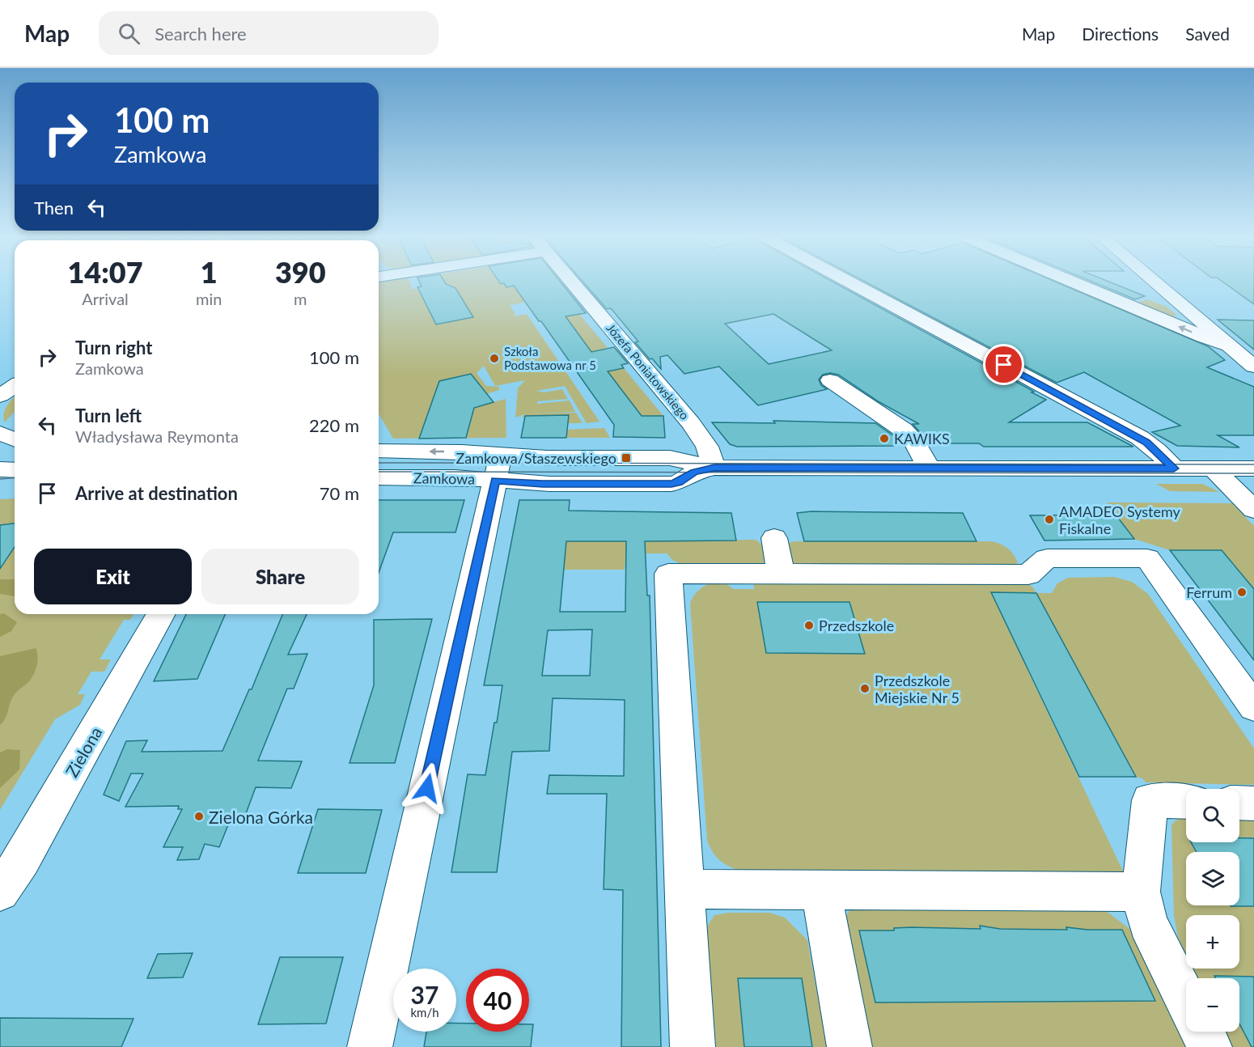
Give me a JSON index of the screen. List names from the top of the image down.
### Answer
{
  "streets": {
    "street": ["Józefa Poniatowskiego", "Zamkowa", "Zielona"]
  },
  "crossings": [
    ["Józefa Poniatowskiego", "Zamkowa"]
  ],
  "places": {
    "other": [
      "Szkoła Podstawowa nr 5",
      "KAWIKS",
      "AMADEO Systemy Fiskalne",
      "Ferrum",
      "Przedszkole",
      "Przedszkole Miejskie Nr 5",
      "Zielona Górka"
    ],
    "transit": ["Zamkowa/Staszewskiego"]
  },
  "page": {
    "header": "Map",
    "search": "Search here",
    "nav": ["Map", "Directions", "Saved"],
    "turn": ["100 m", "Zamkowa"],
    "then": "Then",
    "eta": [
      "14:07",
      "Arrival",
      "1",
      "min",
      "390",
      "m"
    ],
    "list": [
      {
        "name": "Turn right",
        "note": "Zamkowa",
        "value": "100 m"
      },
      {
        "name": "Turn left",
        "note": "Władysława Reymonta",
        "value": "220 m"
      },
      {
        "name": "Arrive at destination",
        "value": "70 m"
      }
    ],
    "buttons": ["Exit", "Share"],
    "map_buttons": ["+", "−"],
    "speed": "37 km/h",
    "limit": "40"
  }
}
